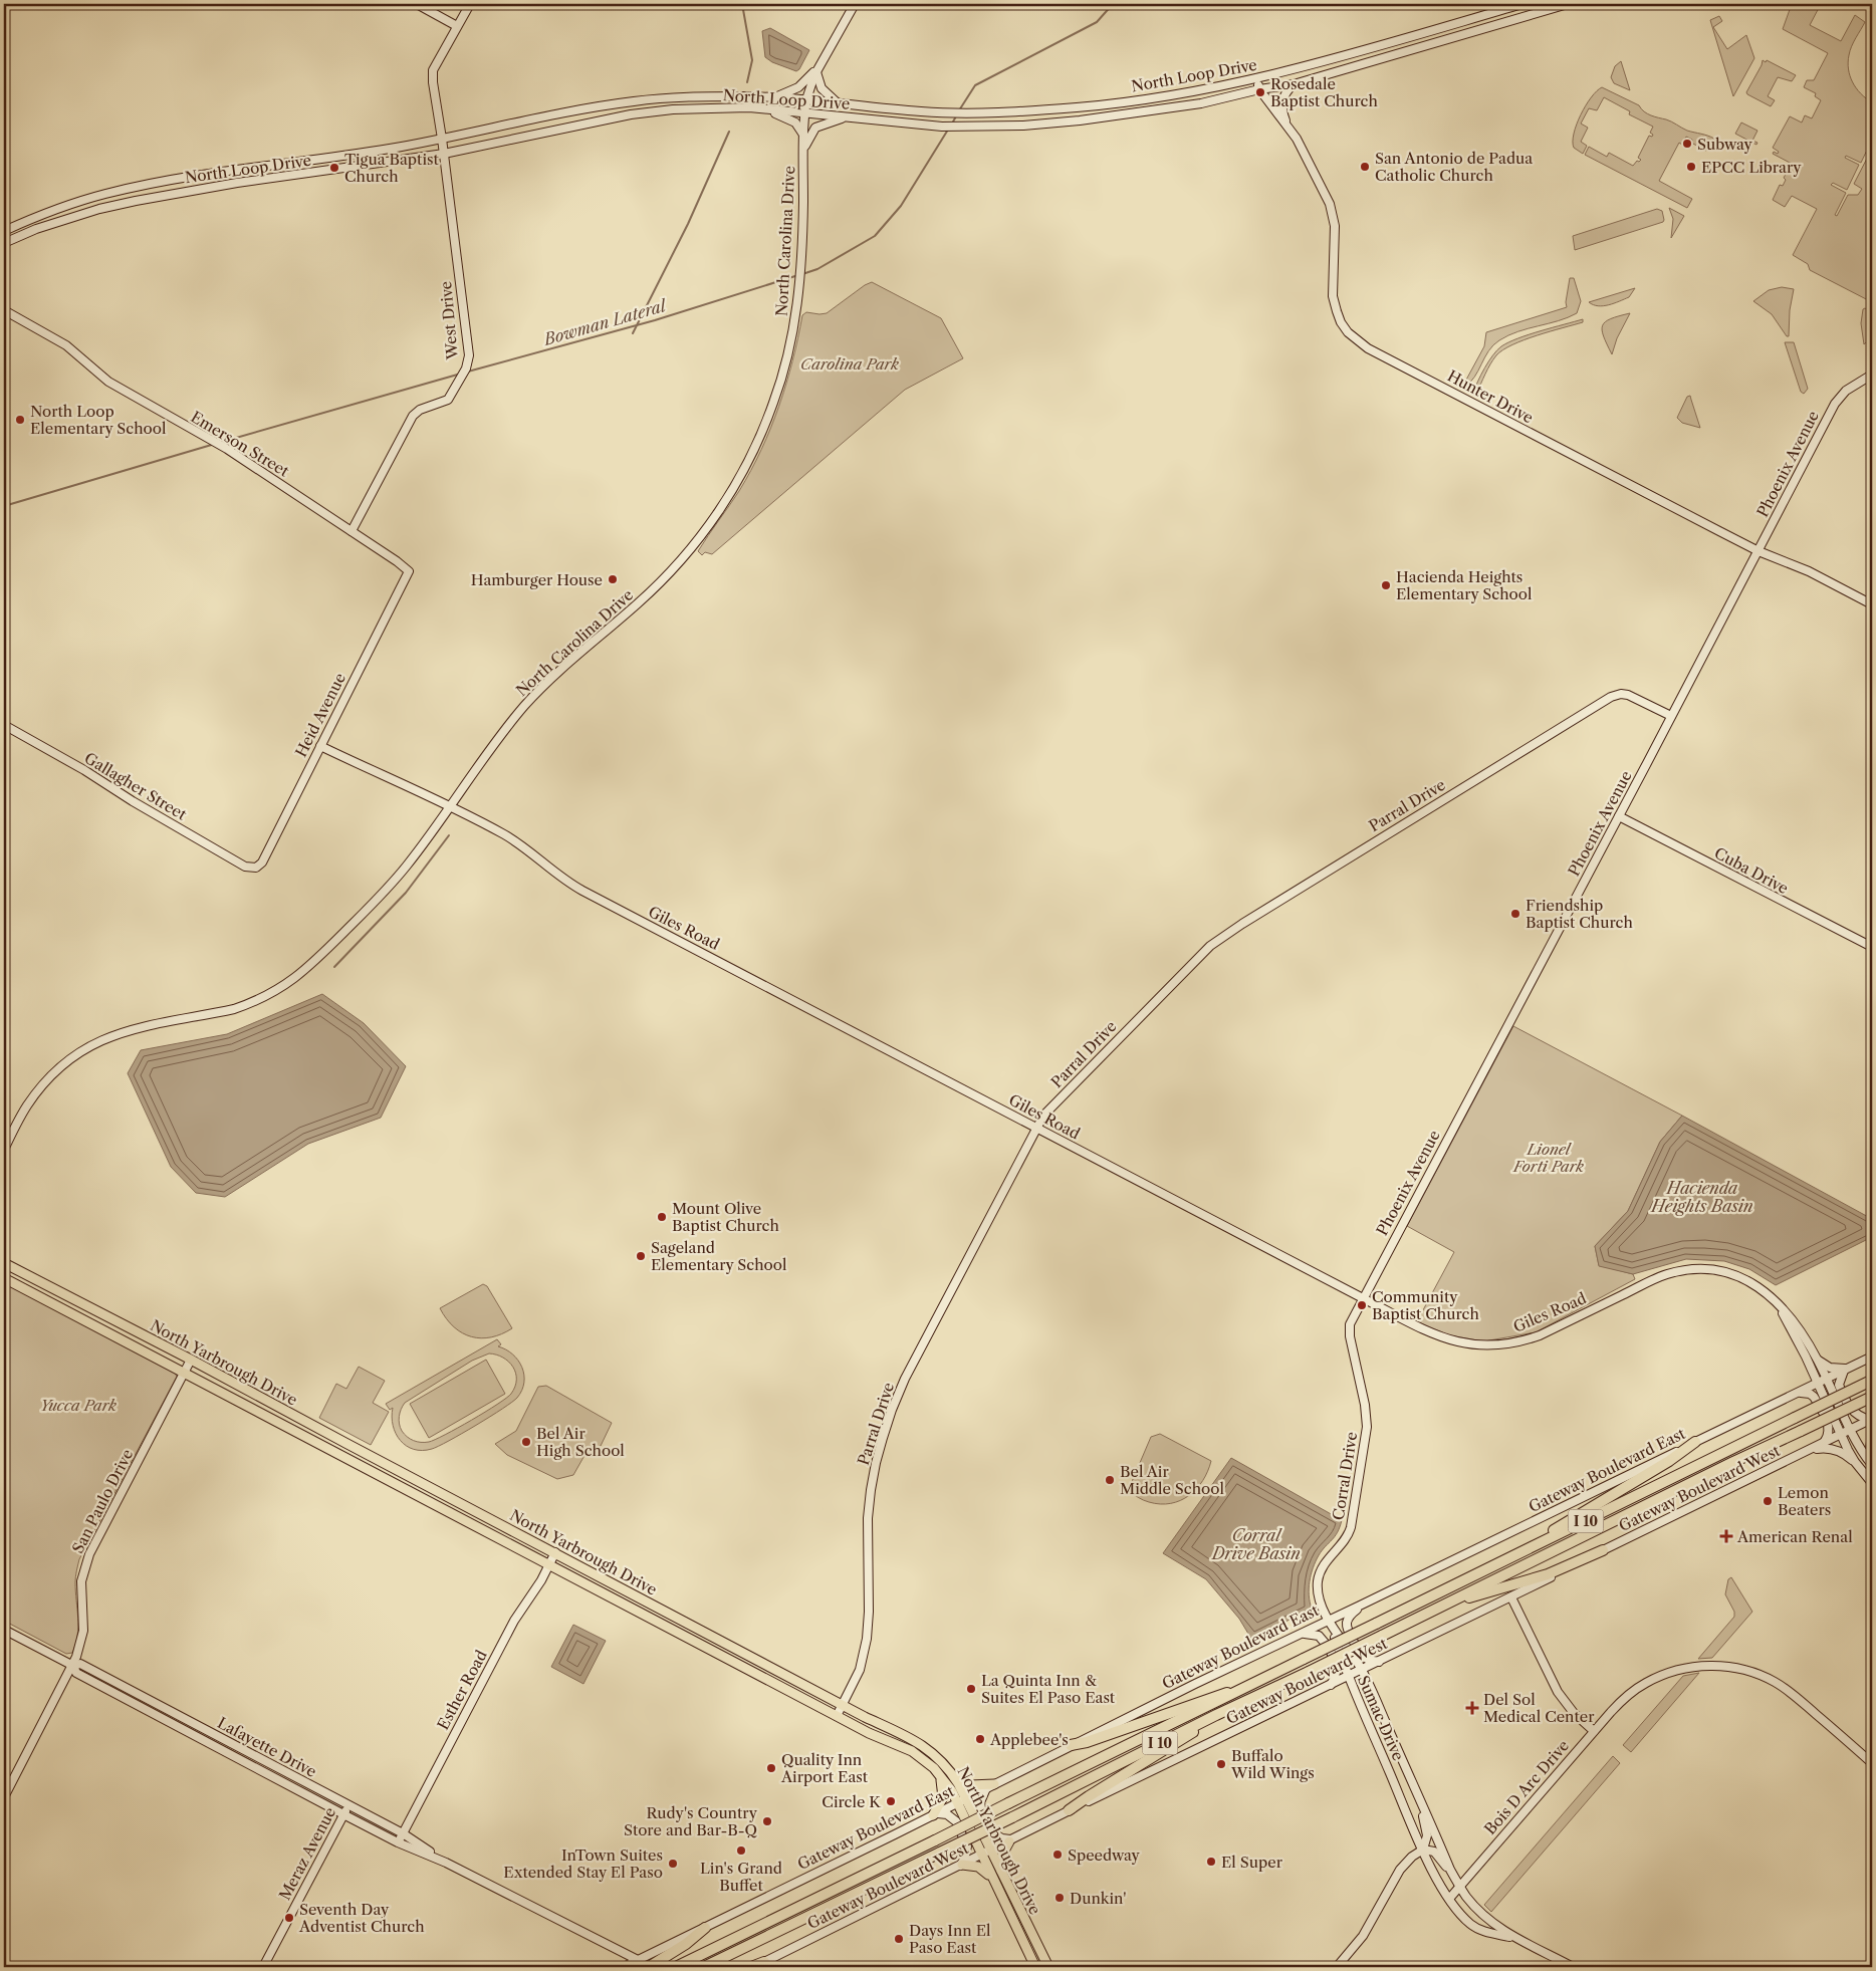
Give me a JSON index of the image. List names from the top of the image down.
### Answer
{
  "streets": {
    "highway": ["I 10"],
    "main road": ["North Yarbrough Drive"],
    "street": [
      "North Loop Drive",
      "North Carolina Drive",
      "West Drive",
      "Hunter Drive",
      "Emerson Street",
      "Phoenix Avenue",
      "Heid Avenue",
      "Gallagher Street",
      "Parral Drive",
      "Cuba Drive",
      "Giles Road",
      "Gateway Boulevard East",
      "Corral Drive",
      "Gateway Boulevard West",
      "San Paulo Drive",
      "Esther Road",
      "Sumac Drive",
      "Lafayette Drive",
      "Bois D Arc Drive",
      "Meraz Avenue"
    ]
  },
  "crossings": [
    ["North Loop Drive", "North Carolina Drive"],
    ["North Loop Drive", "West Drive"],
    ["North Loop Drive", "Hunter Drive"],
    ["North Carolina Drive", "Giles Road"],
    ["West Drive", "Emerson Street"],
    ["Hunter Drive", "Phoenix Avenue"],
    ["Emerson Street", "Heid Avenue"],
    ["Phoenix Avenue", "Parral Drive"],
    ["Phoenix Avenue", "Cuba Drive"],
    ["Phoenix Avenue", "Giles Road"],
    ["Phoenix Avenue", "Corral Drive"],
    ["Heid Avenue", "Gallagher Street"],
    ["Heid Avenue", "Giles Road"],
    ["Parral Drive", "Giles Road"],
    ["Parral Drive", "North Yarbrough Drive"],
    ["Giles Road", "Gateway Boulevard East"],
    ["Giles Road", "Gateway Boulevard West"],
    ["North Yarbrough Drive", "Gateway Boulevard East"],
    ["North Yarbrough Drive", "Gateway Boulevard West"],
    ["North Yarbrough Drive", "San Paulo Drive"],
    ["North Yarbrough Drive", "Esther Road"],
    ["Gateway Boulevard East", "Corral Drive"],
    ["Gateway Boulevard East", "Sumac Drive"],
    ["Gateway Boulevard East", "Lafayette Drive"],
    ["Corral Drive", "Sumac Drive"],
    ["Gateway Boulevard West", "Sumac Drive"],
    ["San Paulo Drive", "Lafayette Drive"],
    ["Esther Road", "Lafayette Drive"],
    ["Sumac Drive", "Bois D Arc Drive"],
    ["Lafayette Drive", "Meraz Avenue"]
  ],
  "water": ["Bowman Lateral", "Hacienda Heights Basin", "Corral Drive Basin"],
  "parks": ["Carolina Park", "Lionel Forti Park", "Yucca Park"],
  "places": {
    "other": [
      "Rosedale Baptist Church",
      "Subway",
      "San Antonio de Padua Catholic Church",
      "EPCC Library",
      "Tigua Baptist Church",
      "North Loop Elementary School",
      "Hamburger House",
      "Hacienda Heights Elementary School",
      "Friendship Baptist Church",
      "Mount Olive Baptist Church",
      "Sageland Elementary School",
      "Community Baptist Church",
      "Bel Air High School",
      "Bel Air Middle School",
      "Lemon Beaters",
      "La Quinta Inn & Suites El Paso East",
      "Applebee's",
      "Buffalo Wild Wings",
      "Quality Inn Airport East",
      "Circle K",
      "Rudy's Country Store and Bar-B-Q",
      "Lin's Grand Buffet",
      "Speedway",
      "El Super",
      "InTown Suites Extended Stay El Paso",
      "Dunkin'",
      "Seventh Day Adventist Church",
      "Days Inn El Paso East"
    ],
    "health": ["American Renal", "Del Sol Medical Center"]
  }
}
